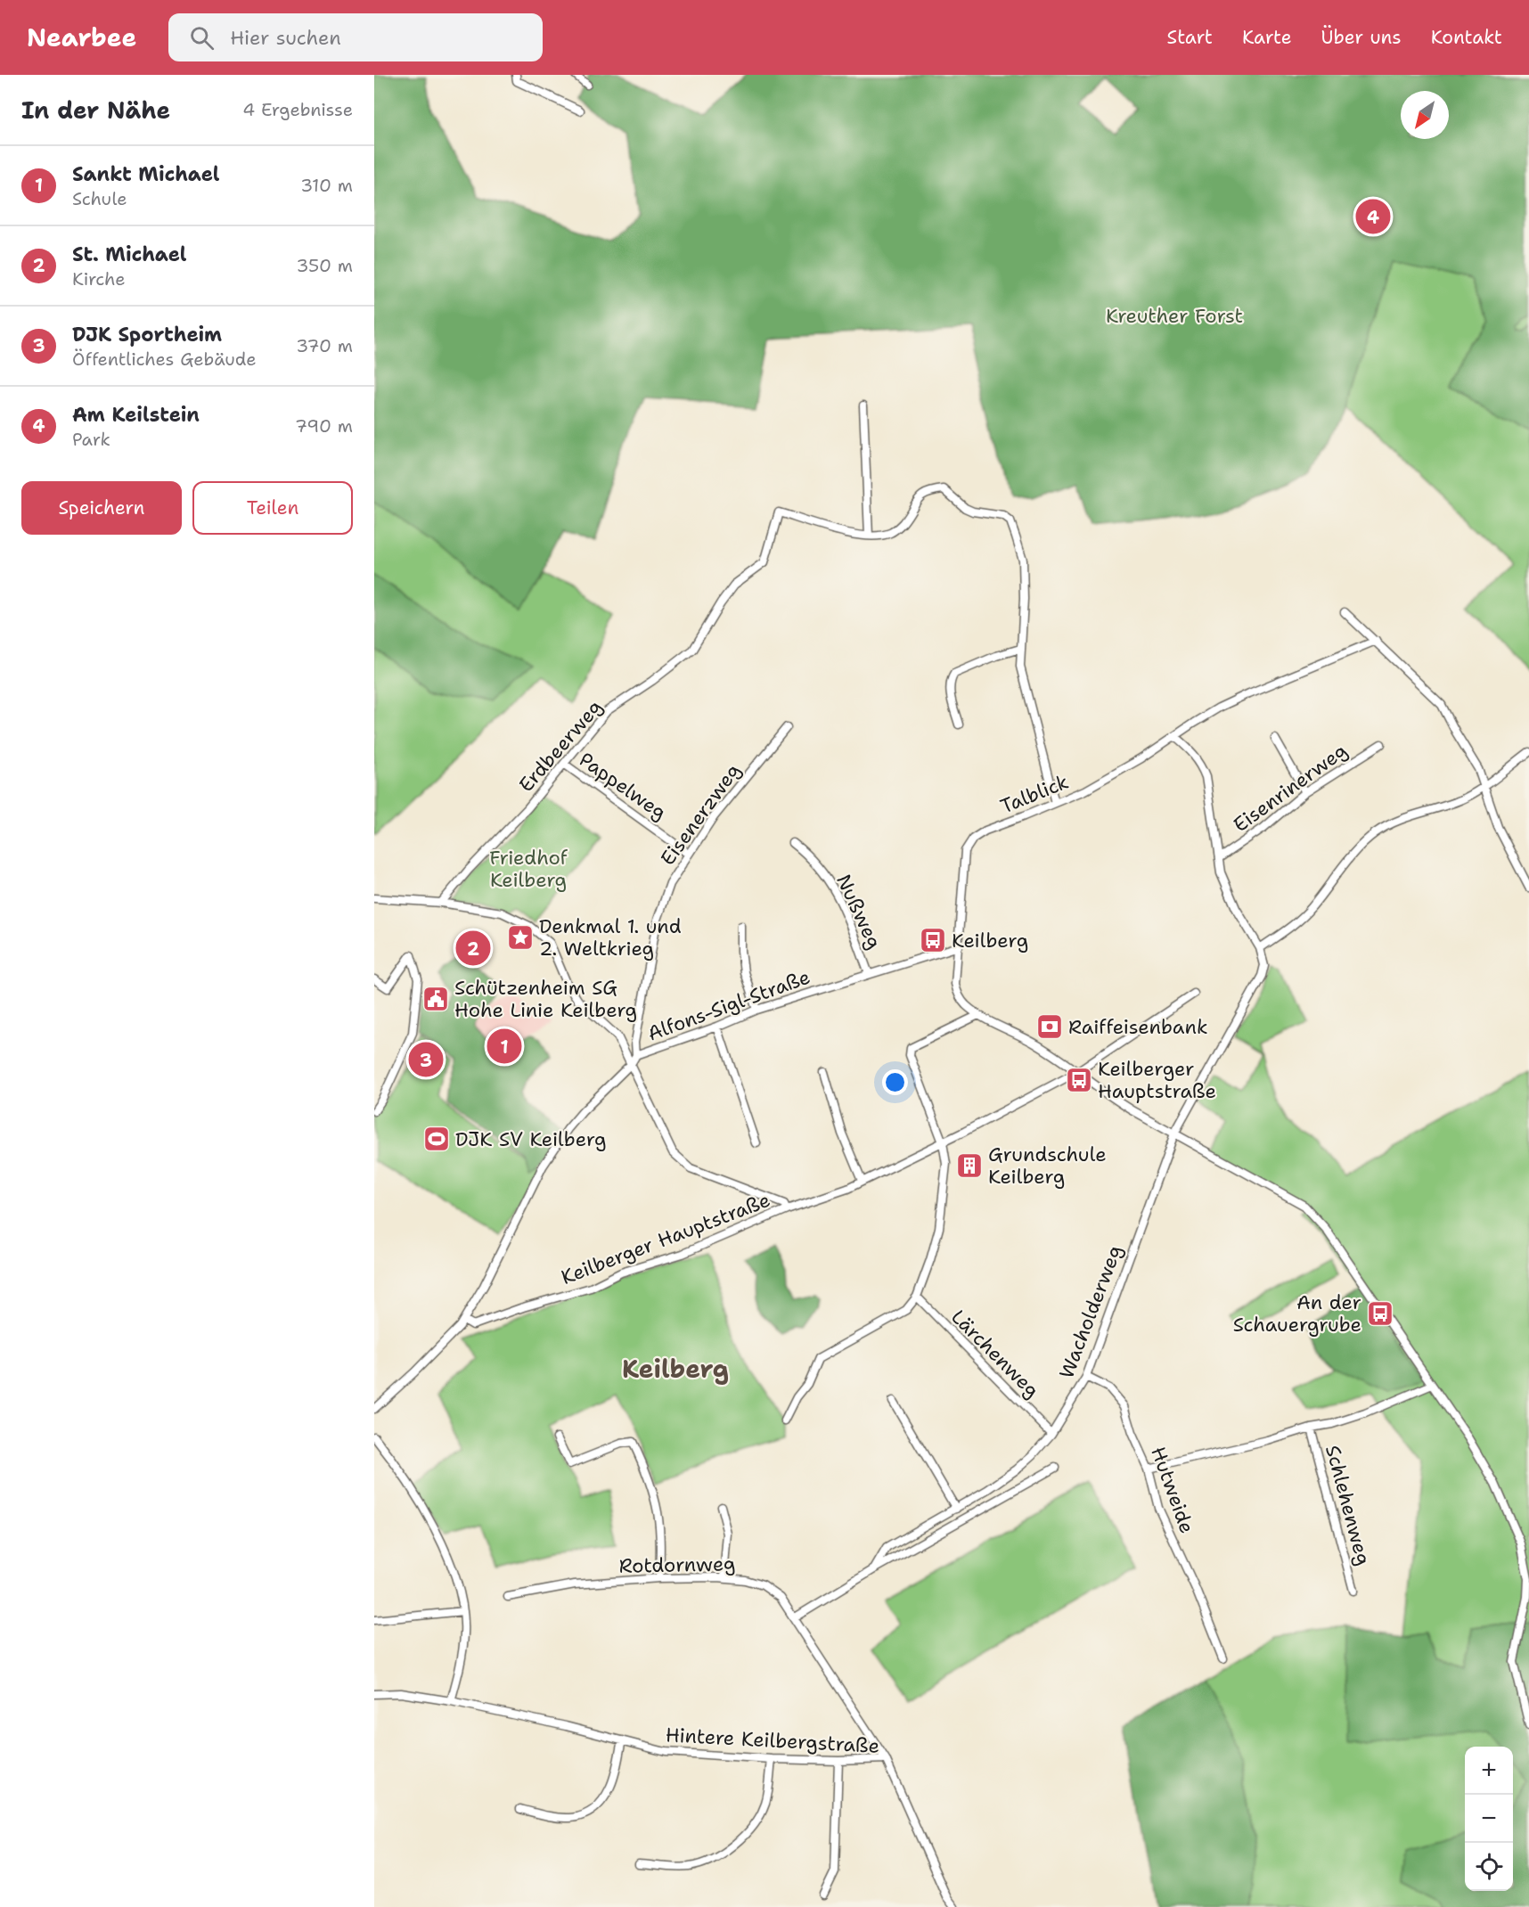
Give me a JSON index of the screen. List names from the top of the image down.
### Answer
{
  "streets": {
    "street": [
      "Erdbeerweg",
      "Pappelweg",
      "Eisenrinerweg",
      "Talblick",
      "Eisenerzweg",
      "Nußweg",
      "Alfons-Sigl-Straße",
      "Keilberger Hauptstraße",
      "Wacholderweg",
      "Lärchenweg",
      "Hutweide",
      "Schlehenweg",
      "Rotdornweg",
      "Hintere Keilbergstraße"
    ]
  },
  "crossings": [
    ["Erdbeerweg", "Pappelweg"],
    ["Pappelweg", "Eisenerzweg"],
    ["Talblick", "Alfons-Sigl-Straße"],
    ["Talblick", "Keilberger Hauptstraße"],
    ["Talblick", "Wacholderweg"],
    ["Eisenerzweg", "Alfons-Sigl-Straße"],
    ["Nußweg", "Alfons-Sigl-Straße"],
    ["Alfons-Sigl-Straße", "Keilberger Hauptstraße"],
    ["Wacholderweg", "Lärchenweg"],
    ["Wacholderweg", "Hutweide"],
    ["Wacholderweg", "Rotdornweg"],
    ["Rotdornweg", "Hintere Keilbergstraße"]
  ],
  "districts": ["Keilberg"],
  "parks": ["Kreuther Forst", "Friedhof Keilberg"],
  "places": {
    "place": ["Denkmal 1. und 2. Weltkrieg"],
    "bus stop": ["Keilberg", "Keilberger Hauptstraße", "An der Schauergrube"],
    "public building": ["Schützenheim SG Hohe Linie Keilberg"],
    "bank": ["Raiffeisenbank"],
    "sports": ["DJK SV Keilberg"],
    "building": ["Grundschule Keilberg"]
  },
  "north": "bottom left",
  "page": {
    "header": "Nearbee",
    "search": "Hier suchen",
    "nav": [
      "Start",
      "Karte",
      "Über uns",
      "Kontakt"
    ],
    "heading": ["In der Nähe", "4 Ergebnisse"],
    "list": [
      {
        "mark": "1",
        "name": "Sankt Michael",
        "note": "Schule",
        "value": "310 m"
      },
      {
        "mark": "2",
        "name": "St. Michael",
        "note": "Kirche",
        "value": "350 m"
      },
      {
        "mark": "3",
        "name": "DJK Sportheim",
        "note": "Öffentliches Gebäude",
        "value": "370 m"
      },
      {
        "mark": "4",
        "name": "Am Keilstein",
        "note": "Park",
        "value": "790 m"
      }
    ],
    "pins": [
      "4",
      "2",
      "1",
      "3"
    ],
    "buttons": ["Speichern", "Teilen"],
    "map_buttons": ["+", "−"]
  }
}
